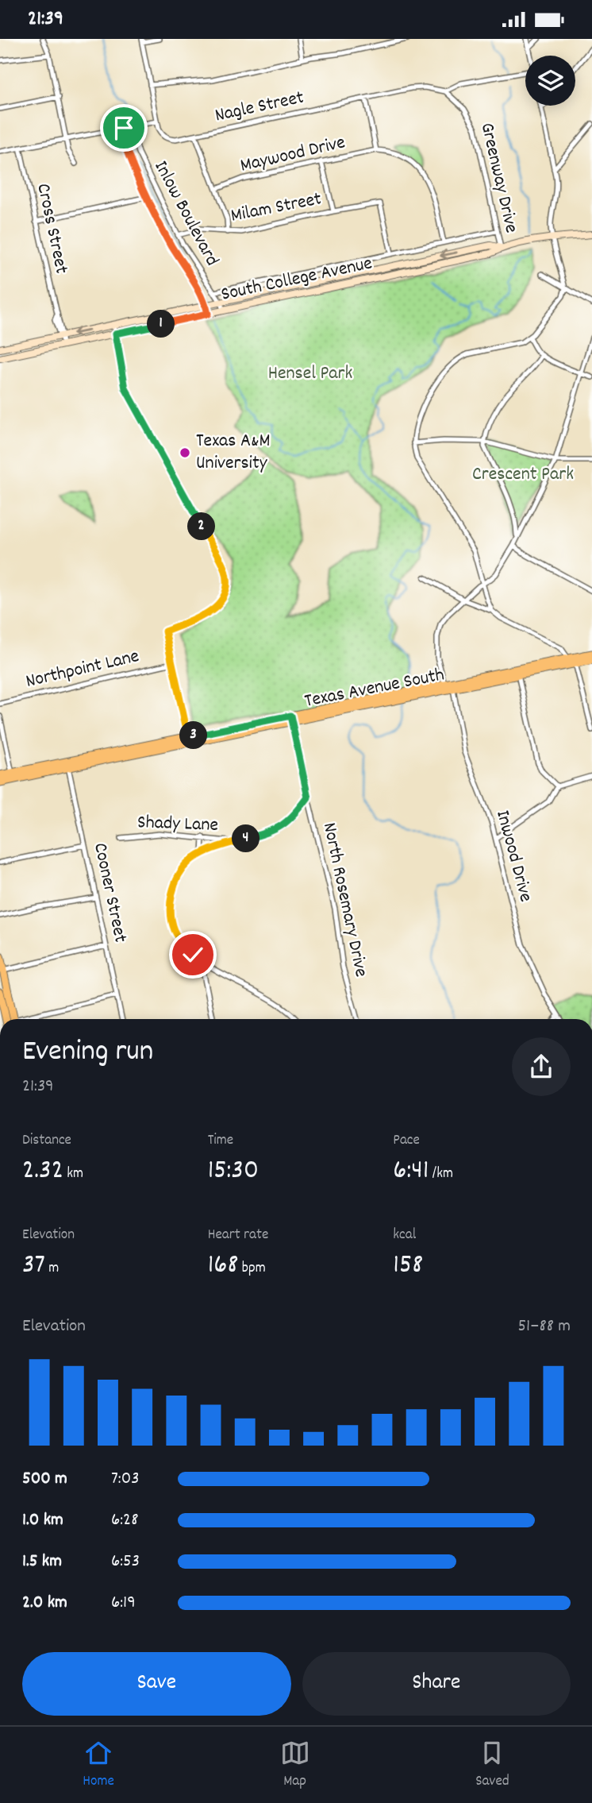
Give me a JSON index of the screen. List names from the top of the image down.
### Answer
{
  "streets": {
    "main road": ["South College Avenue", "Texas Avenue South"],
    "street": [
      "Nagle Street",
      "Maywood Drive",
      "Greenway Drive",
      "Milam Street",
      "Inlow Boulevard",
      "Cross Street",
      "Northpoint Lane",
      "Shady Lane",
      "Inwood Drive",
      "Cooner Street",
      "North Rosemary Drive"
    ]
  },
  "crossings": [
    ["Nagle Street", "Greenway Drive"],
    ["Greenway Drive", "South College Avenue"],
    ["Milam Street", "Inlow Boulevard"],
    ["Inlow Boulevard", "South College Avenue"],
    ["Cross Street", "South College Avenue"],
    ["Texas Avenue South", "Inwood Drive"],
    ["Texas Avenue South", "Cooner Street"],
    ["Texas Avenue South", "North Rosemary Drive"]
  ],
  "parks": ["Hensel Park", "Crescent Park"],
  "places": ["Texas A&M University"],
  "page": {
    "status": "21:39",
    "pins": [
      "1",
      "2",
      "3",
      "4"
    ],
    "heading": ["Evening run", "21:39"],
    "stats": [
      ["Distance", "2.32 km"],
      ["Time", "15:30"],
      ["Pace", "6:41 /km"],
      ["Elevation", "37 m"],
      ["Heart rate", "168 bpm"],
      ["kcal", "158"]
    ],
    "chart": ["Elevation", "51–88 m"],
    "list": [
      {
        "name": "500 m",
        "note": "7:03"
      },
      {
        "name": "1.0 km",
        "note": "6:28"
      },
      {
        "name": "1.5 km",
        "note": "6:53"
      },
      {
        "name": "2.0 km",
        "note": "6:19"
      }
    ],
    "buttons": ["Save", "Share"],
    "tabs": ["Home", "Map", "Saved"]
  }
}
